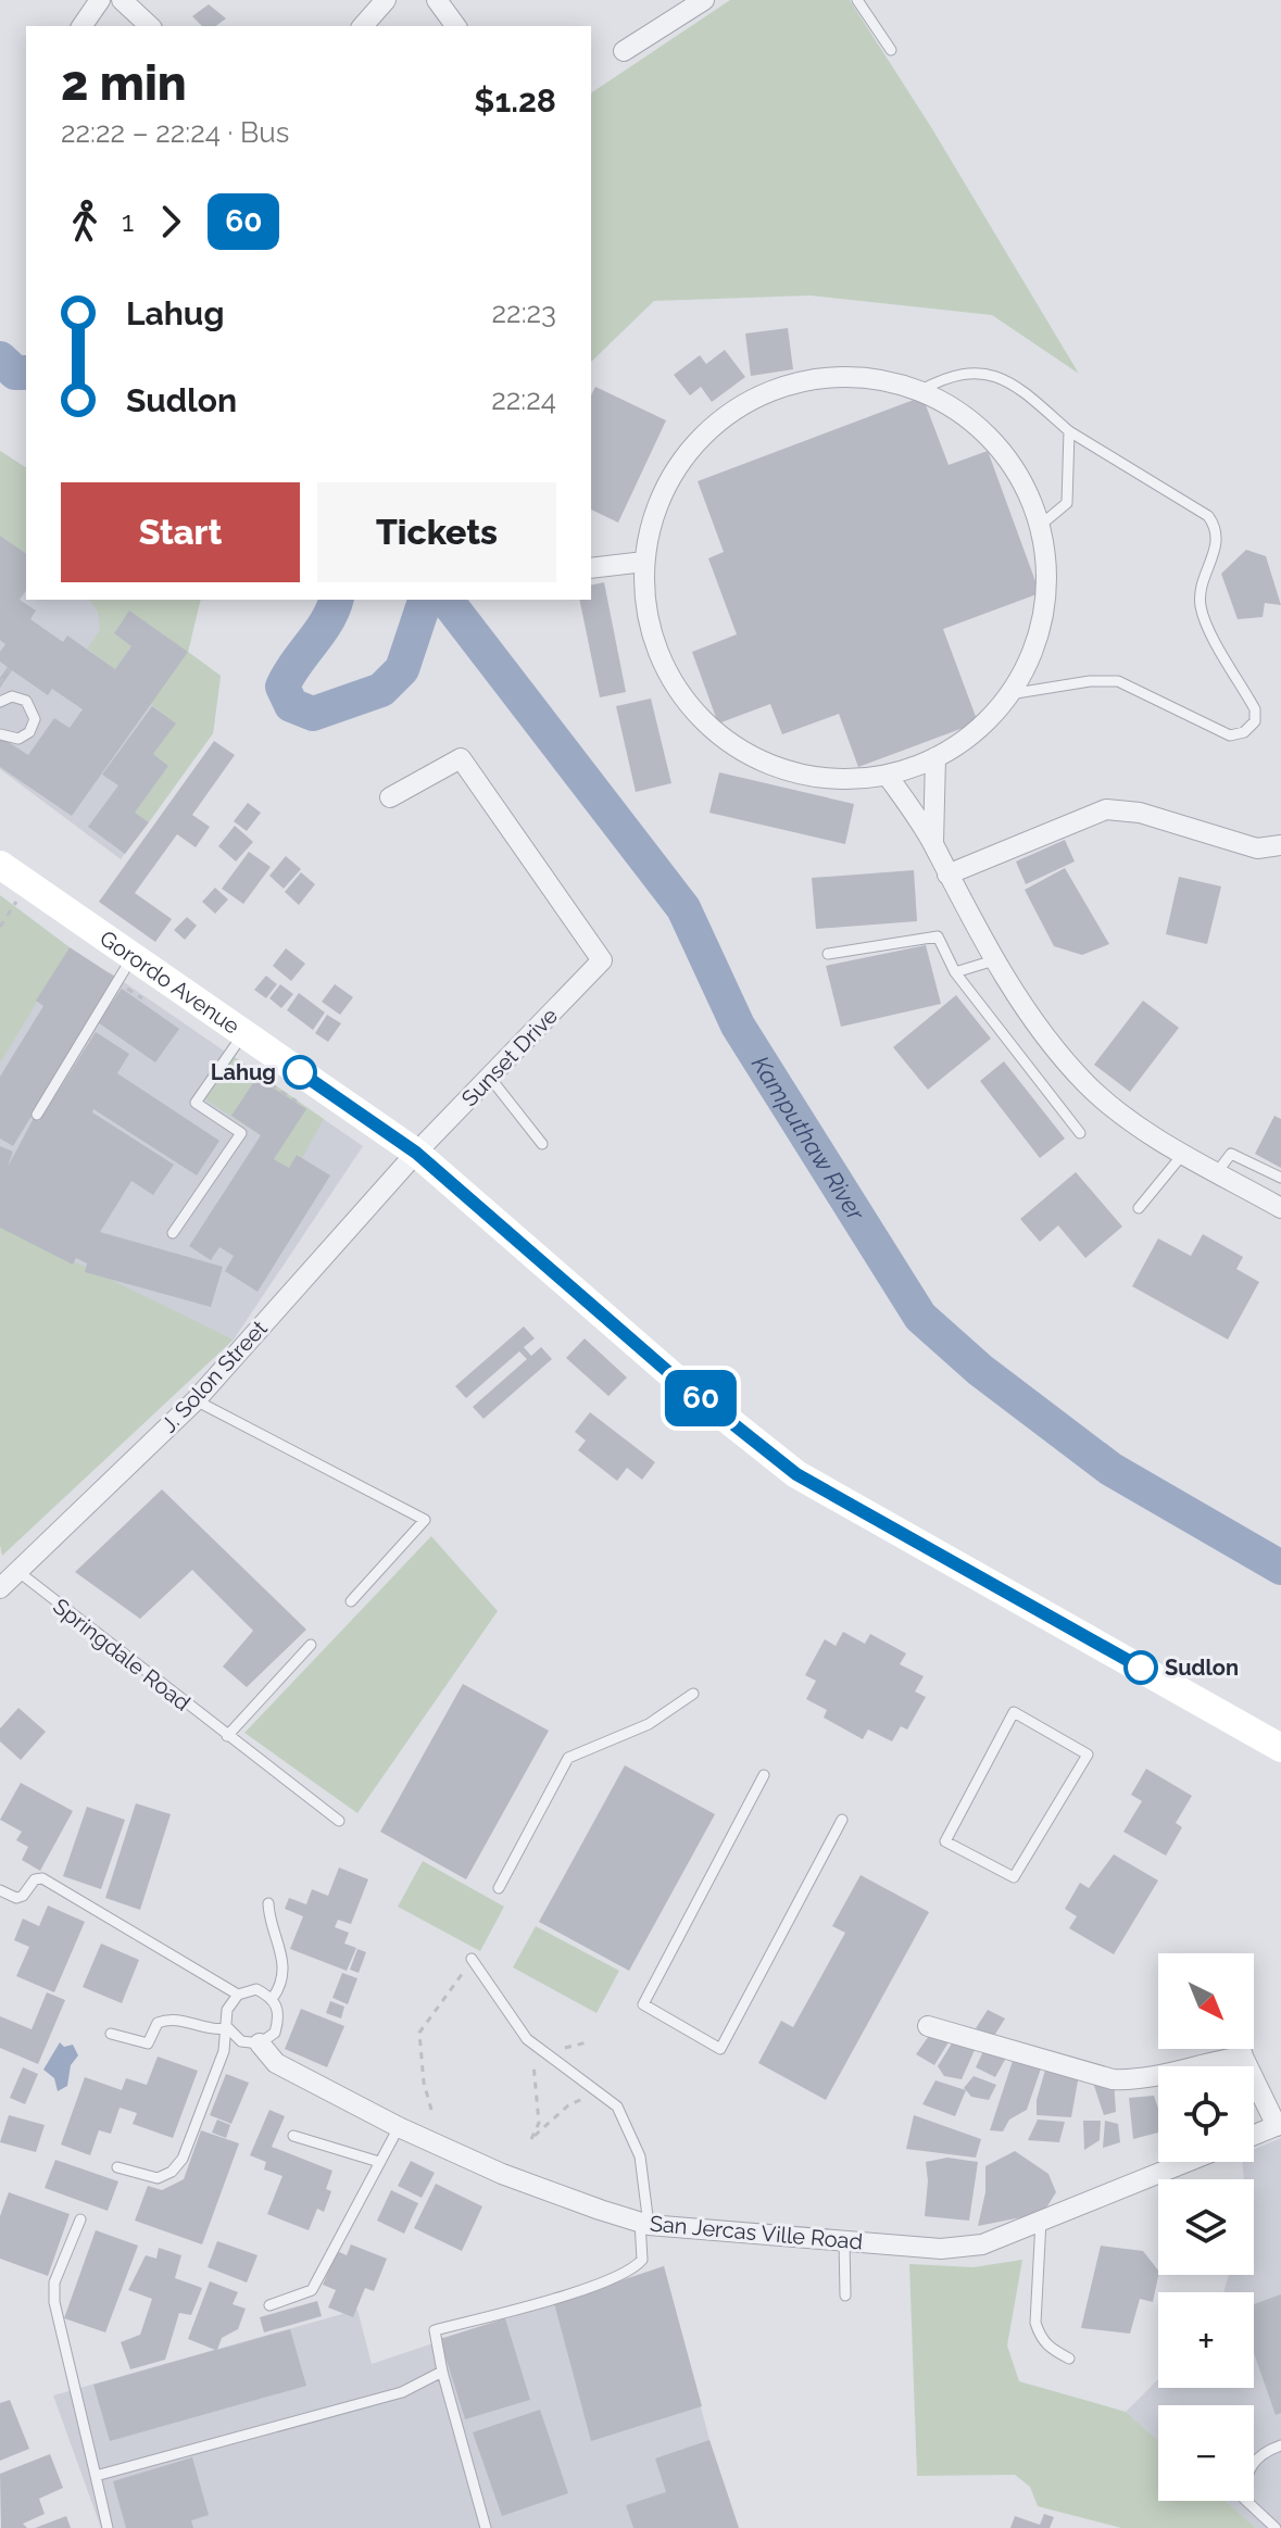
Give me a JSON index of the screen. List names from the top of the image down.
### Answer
{
  "streets": {
    "main road": ["Gorordo Avenue"],
    "street": ["Sunset Drive", "J. Solon Street", "San Jercas Ville Road"],
    "lane": ["Springdale Road"]
  },
  "crossings": [
    ["Gorordo Avenue", "Sunset Drive"],
    ["Gorordo Avenue", "J. Solon Street"],
    ["Sunset Drive", "J. Solon Street"],
    ["J. Solon Street", "Springdale Road"]
  ],
  "water": ["Kamputhaw River"],
  "places": ["Lahug", "Sudlon"],
  "lines": ["bus line 60"],
  "north": "bottom right",
  "page": {
    "on_map": "60",
    "heading": ["2 min", "22:22 – 22:24 · Bus", "$1.28"],
    "legs": ["1", "60"],
    "list": [
      {
        "name": "Lahug",
        "value": "22:23"
      },
      {
        "name": "Sudlon",
        "value": "22:24"
      }
    ],
    "buttons": ["Start", "Tickets"],
    "map_buttons": ["+", "−"]
  }
}
